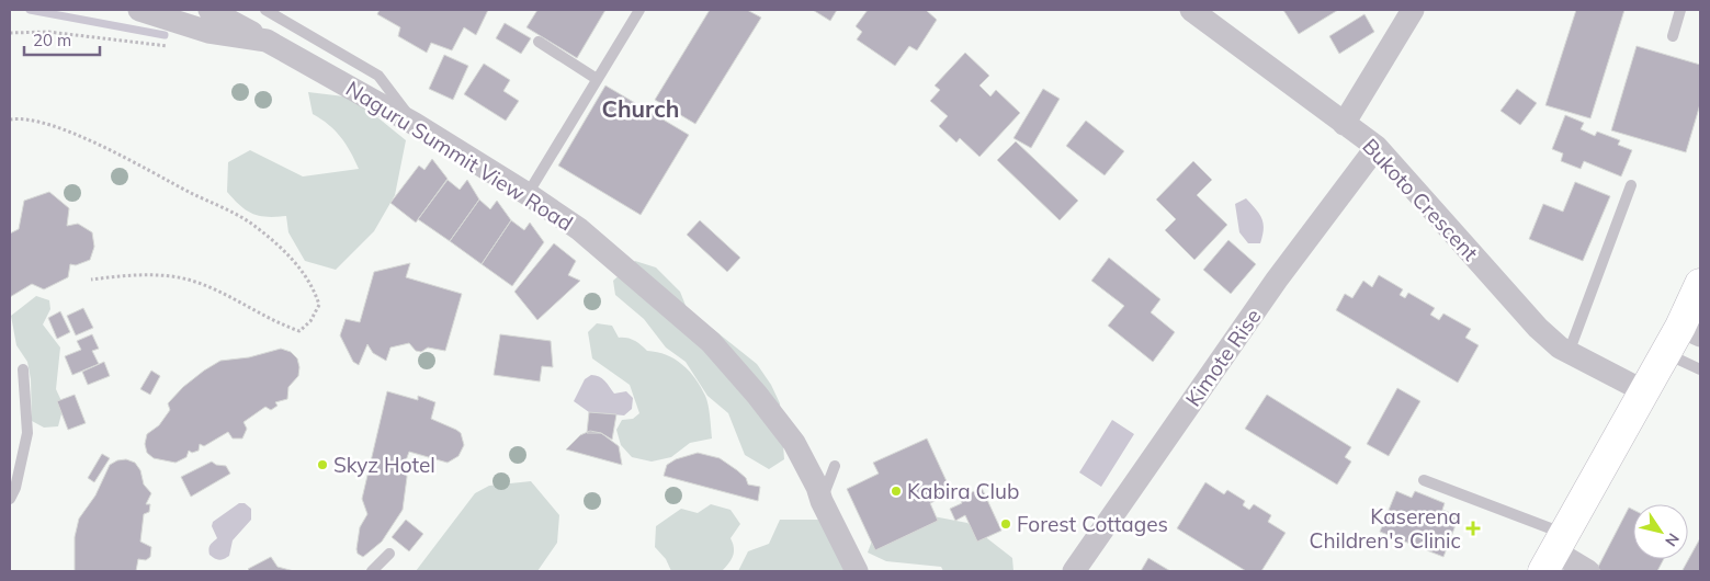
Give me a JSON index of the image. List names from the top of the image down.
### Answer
{
  "streets": {
    "street": ["Naguru Summit View Road", "Bukoto Crescent", "Kimote Rise"]
  },
  "crossings": [
    ["Bukoto Crescent", "Kimote Rise"]
  ],
  "districts": ["Church"],
  "places": {
    "other": ["Skyz Hotel", "Kabira Club", "Forest Cottages"],
    "health": ["Kaserena Children's Clinic"]
  },
  "scale_bar": "20 m",
  "north": "bottom right"
}
